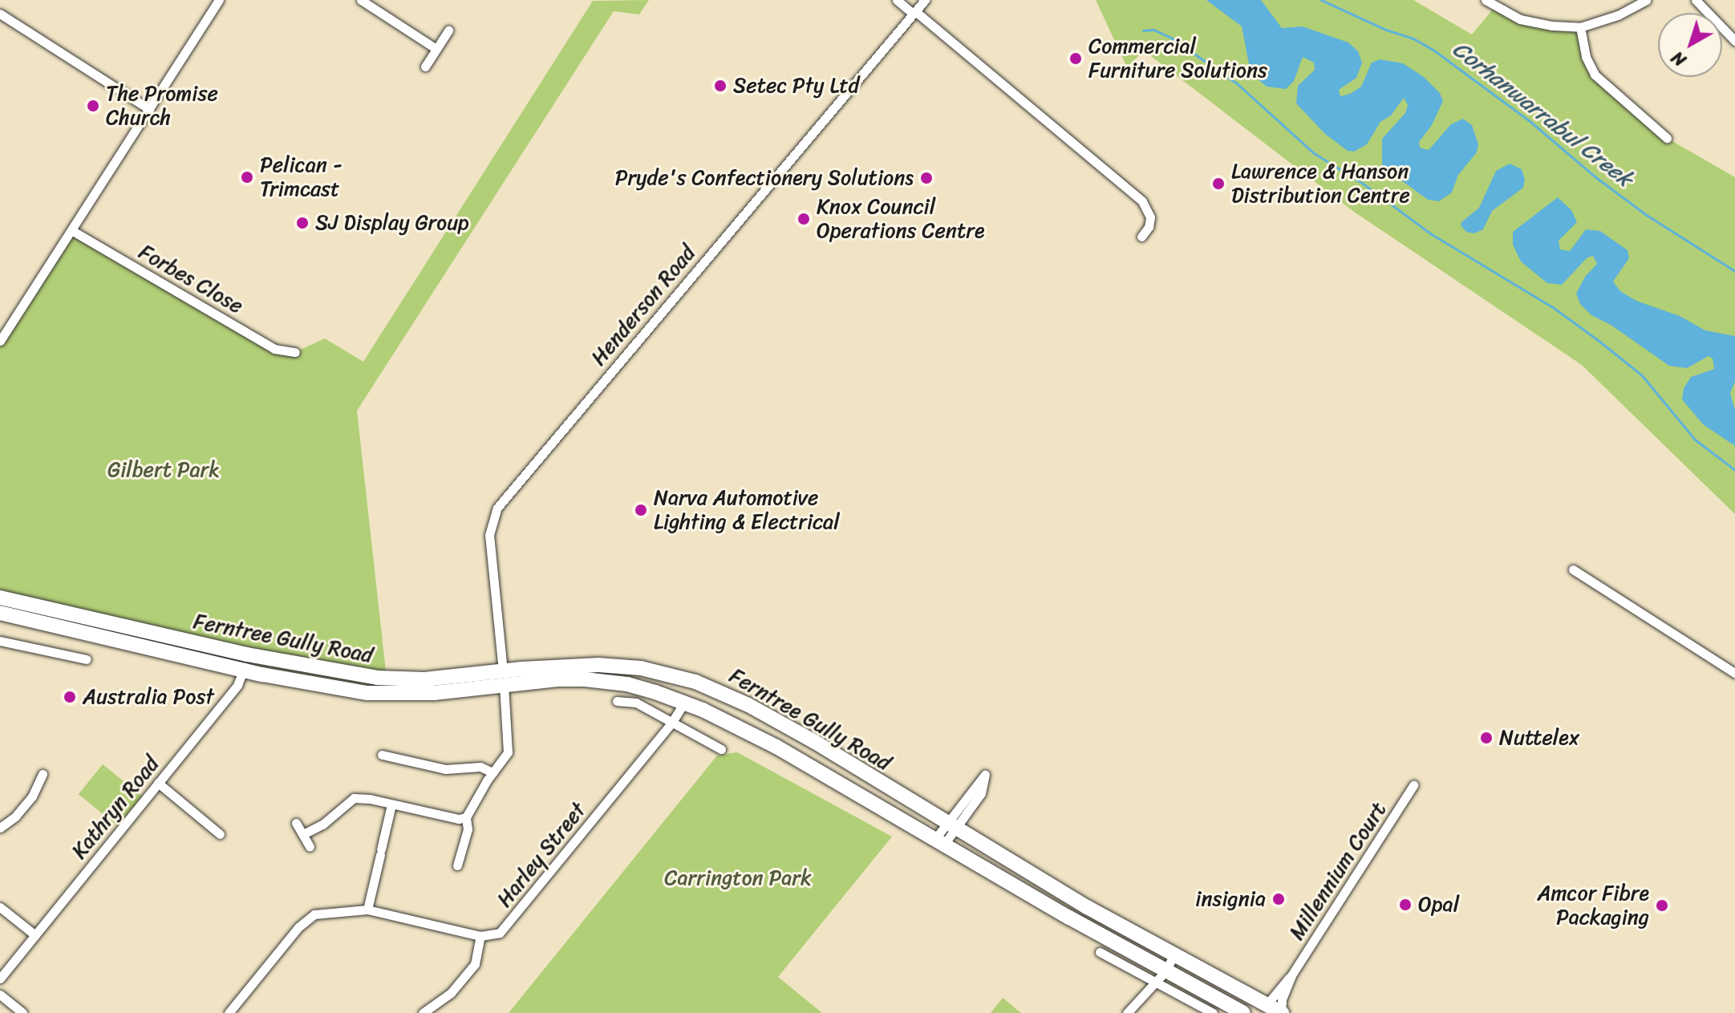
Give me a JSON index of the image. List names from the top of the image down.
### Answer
{
  "streets": {
    "main road": ["Ferntree Gully Road"],
    "street": [
      "Forbes Close",
      "Henderson Road",
      "Kathryn Road",
      "Harley Street",
      "Millennium Court"
    ]
  },
  "crossings": [
    ["Henderson Road", "Ferntree Gully Road"],
    ["Ferntree Gully Road", "Kathryn Road"],
    ["Ferntree Gully Road", "Harley Street"],
    ["Ferntree Gully Road", "Millennium Court"]
  ],
  "water": ["Corhanwarrabul Creek"],
  "parks": ["Gilbert Park", "Carrington Park"],
  "places": [
    "Commercial Furniture Solutions",
    "Setec Pty Ltd",
    "The Promise Church",
    "Pelican - Trimcast",
    "Pryde's Confectionery Solutions",
    "Lawrence & Hanson Distribution Centre",
    "Knox Council Operations Centre",
    "SJ Display Group",
    "Narva Automotive Lighting & Electrical",
    "Australia Post",
    "Nuttelex",
    "insignia",
    "Opal",
    "Amcor Fibre Packaging"
  ],
  "north": "bottom left"
}
